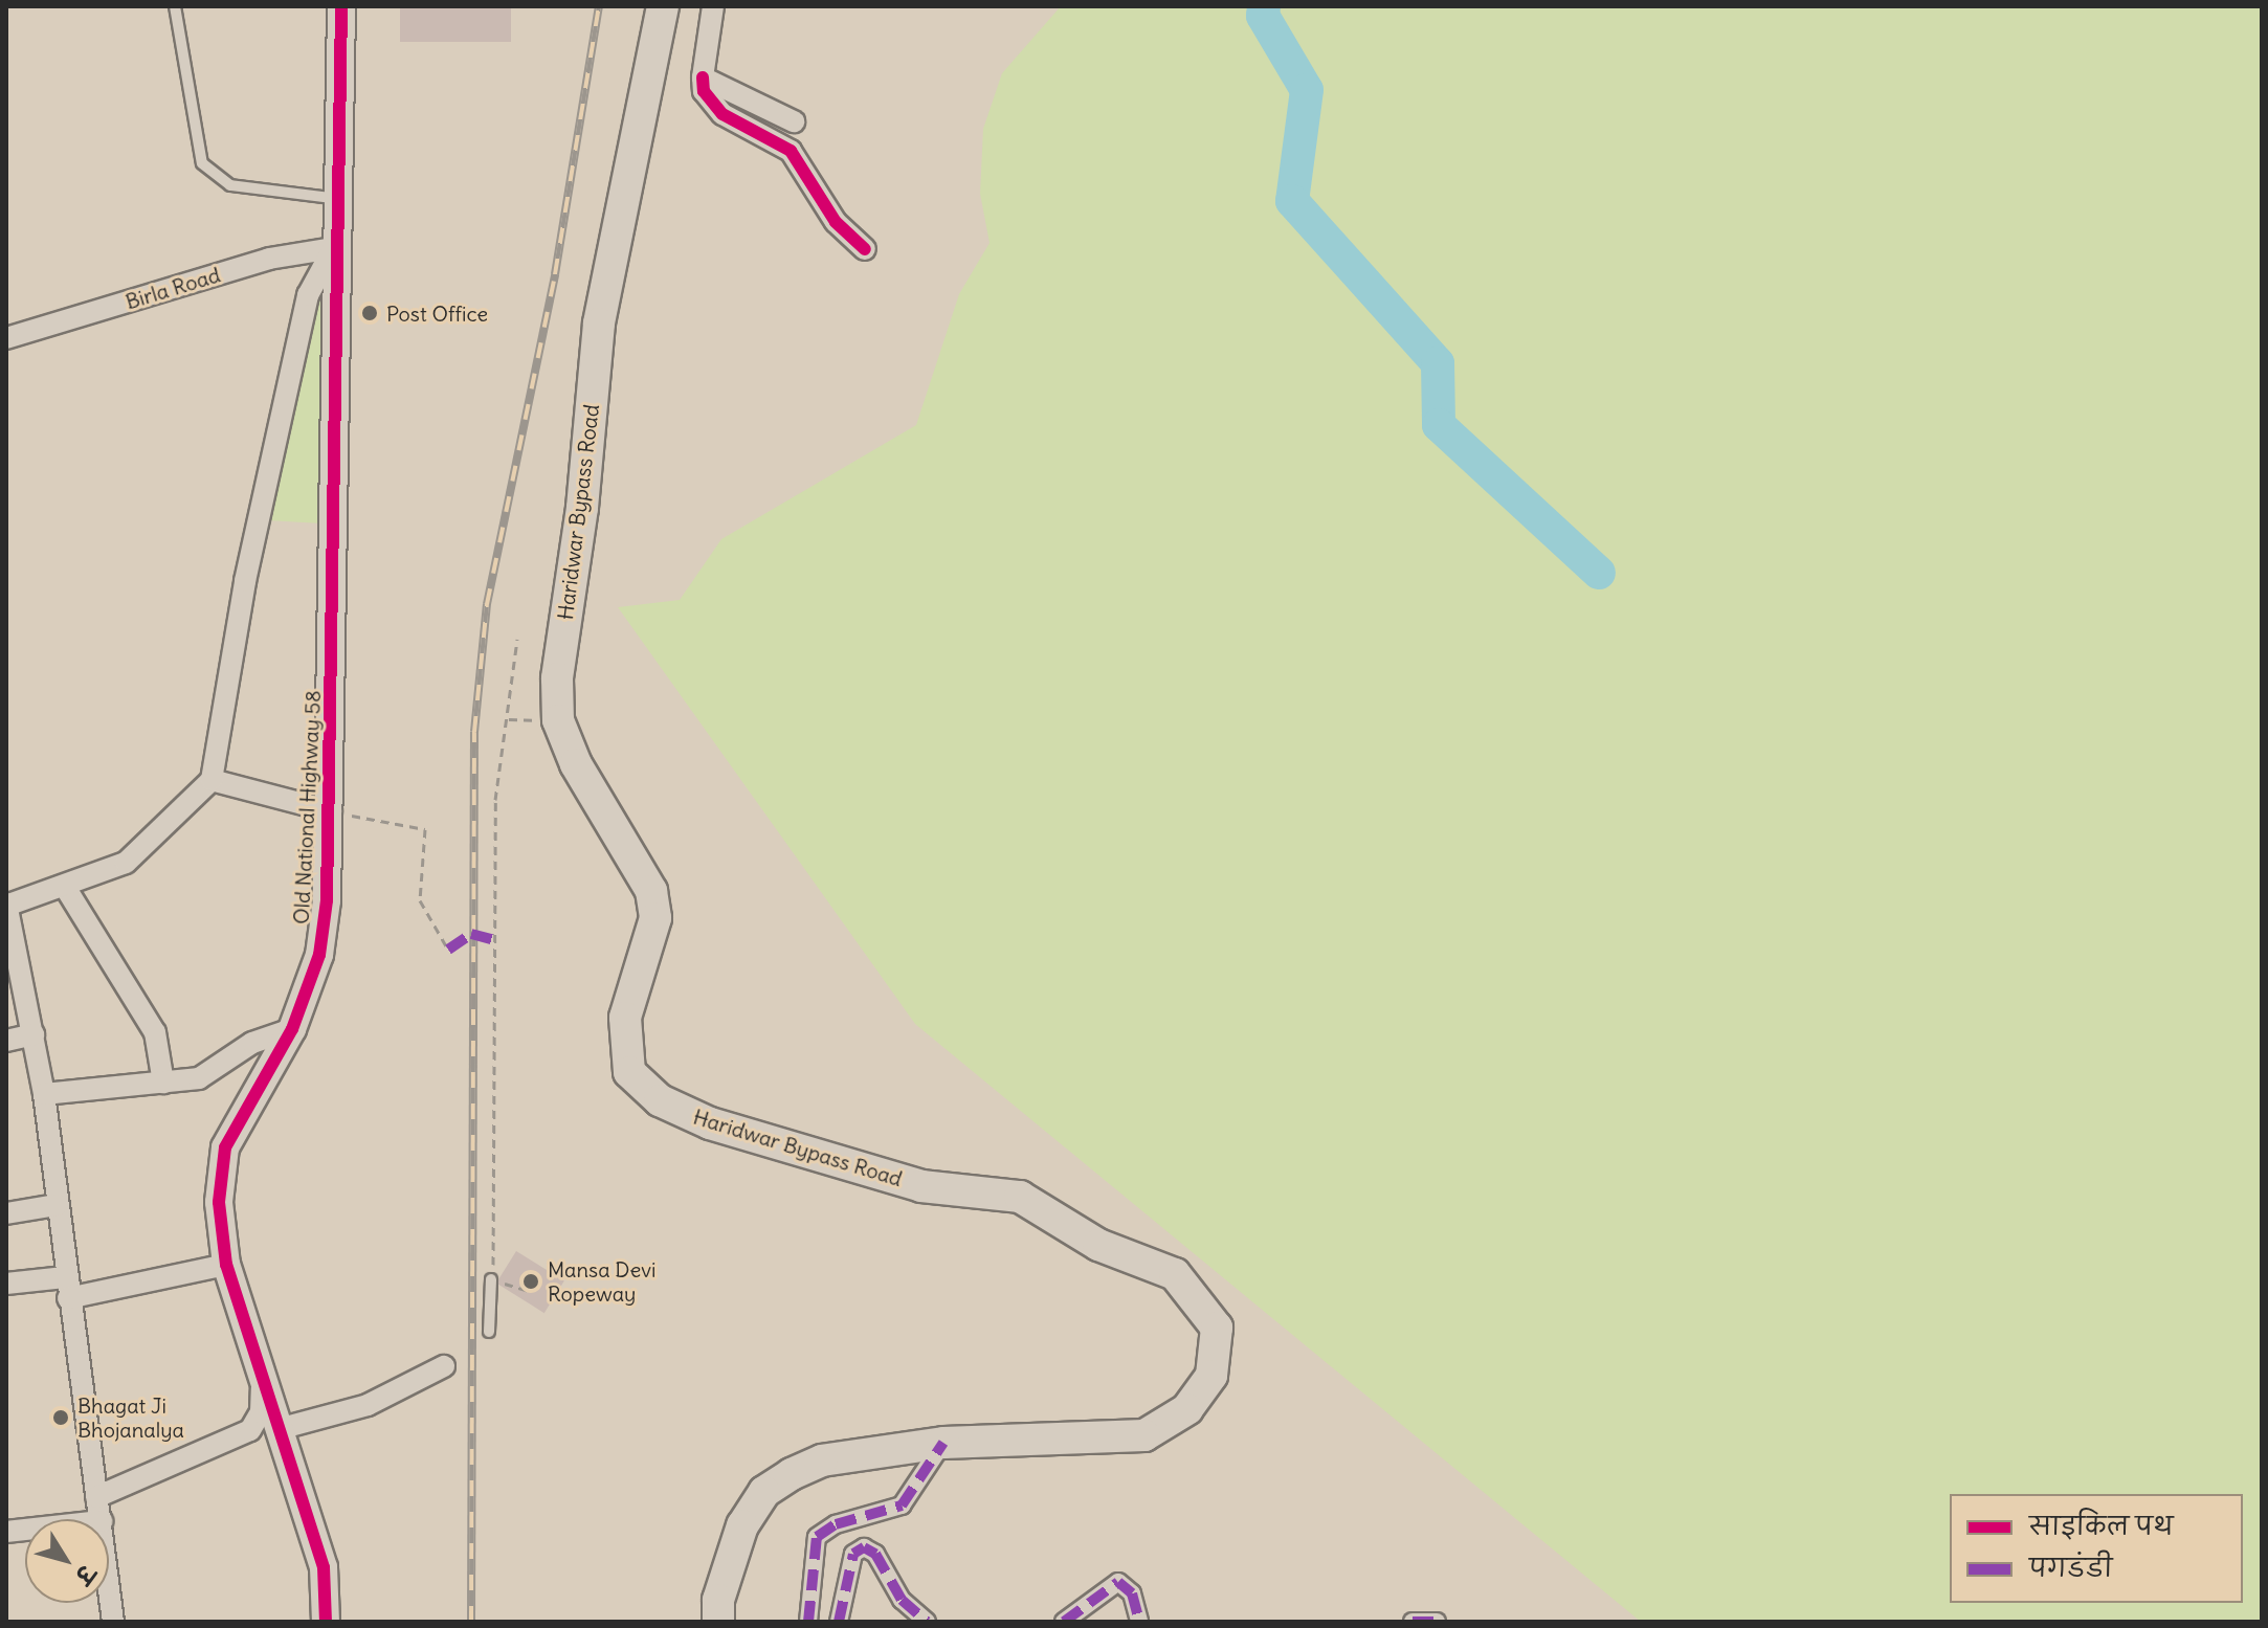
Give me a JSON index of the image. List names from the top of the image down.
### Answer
{
  "streets": {
    "main road": ["Haridwar Bypass Road"],
    "street": ["Birla Road", "Old National Highway 58"]
  },
  "crossings": [
    ["Birla Road", "Old National Highway 58"]
  ],
  "places": ["Post Office", "Mansa Devi Ropeway", "Bhagat Ji Bhojanalya"],
  "legend": ["साइकिल पथ", "पगडंडी"],
  "north": "bottom right"
}
